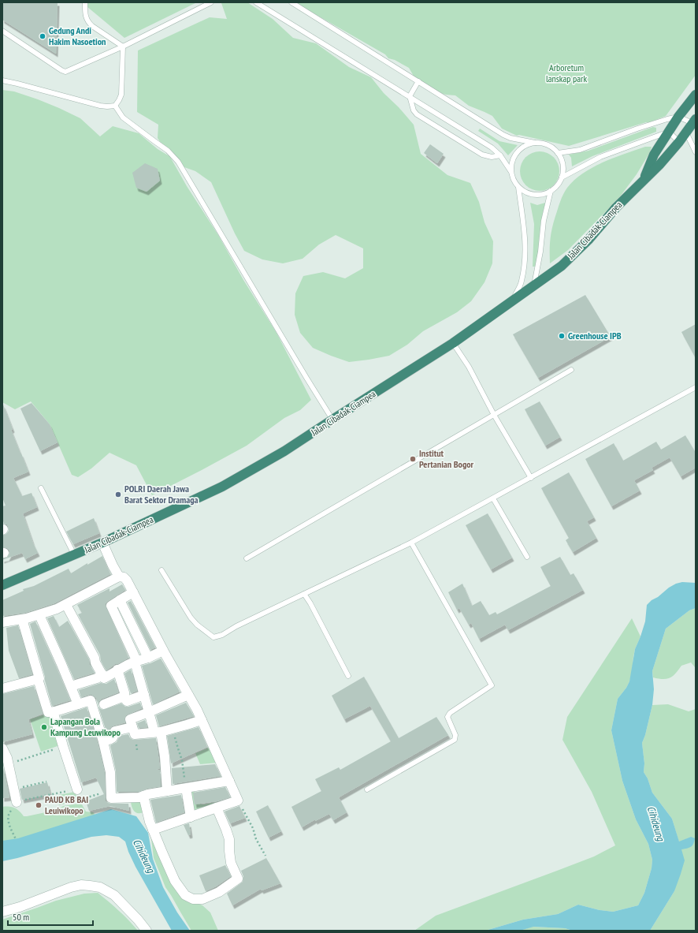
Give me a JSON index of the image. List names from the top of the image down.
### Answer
{
  "streets": {
    "highway": ["Jalan Cibadak-Ciampea"]
  },
  "water": ["Cihideung"],
  "parks": ["Arboretum lanskap park"],
  "places": [
    "Gedung Andi Hakim Nasoetion",
    "Greenhouse IPB",
    "Institut Pertanian Bogor",
    "POLRI Daerah Jawa Barat Sektor Dramaga",
    "Lapangan Bola Kampung Leuwikopo",
    "PAUD KB BAI Leuiwikopo"
  ],
  "scale_bar": "50 m"
}
